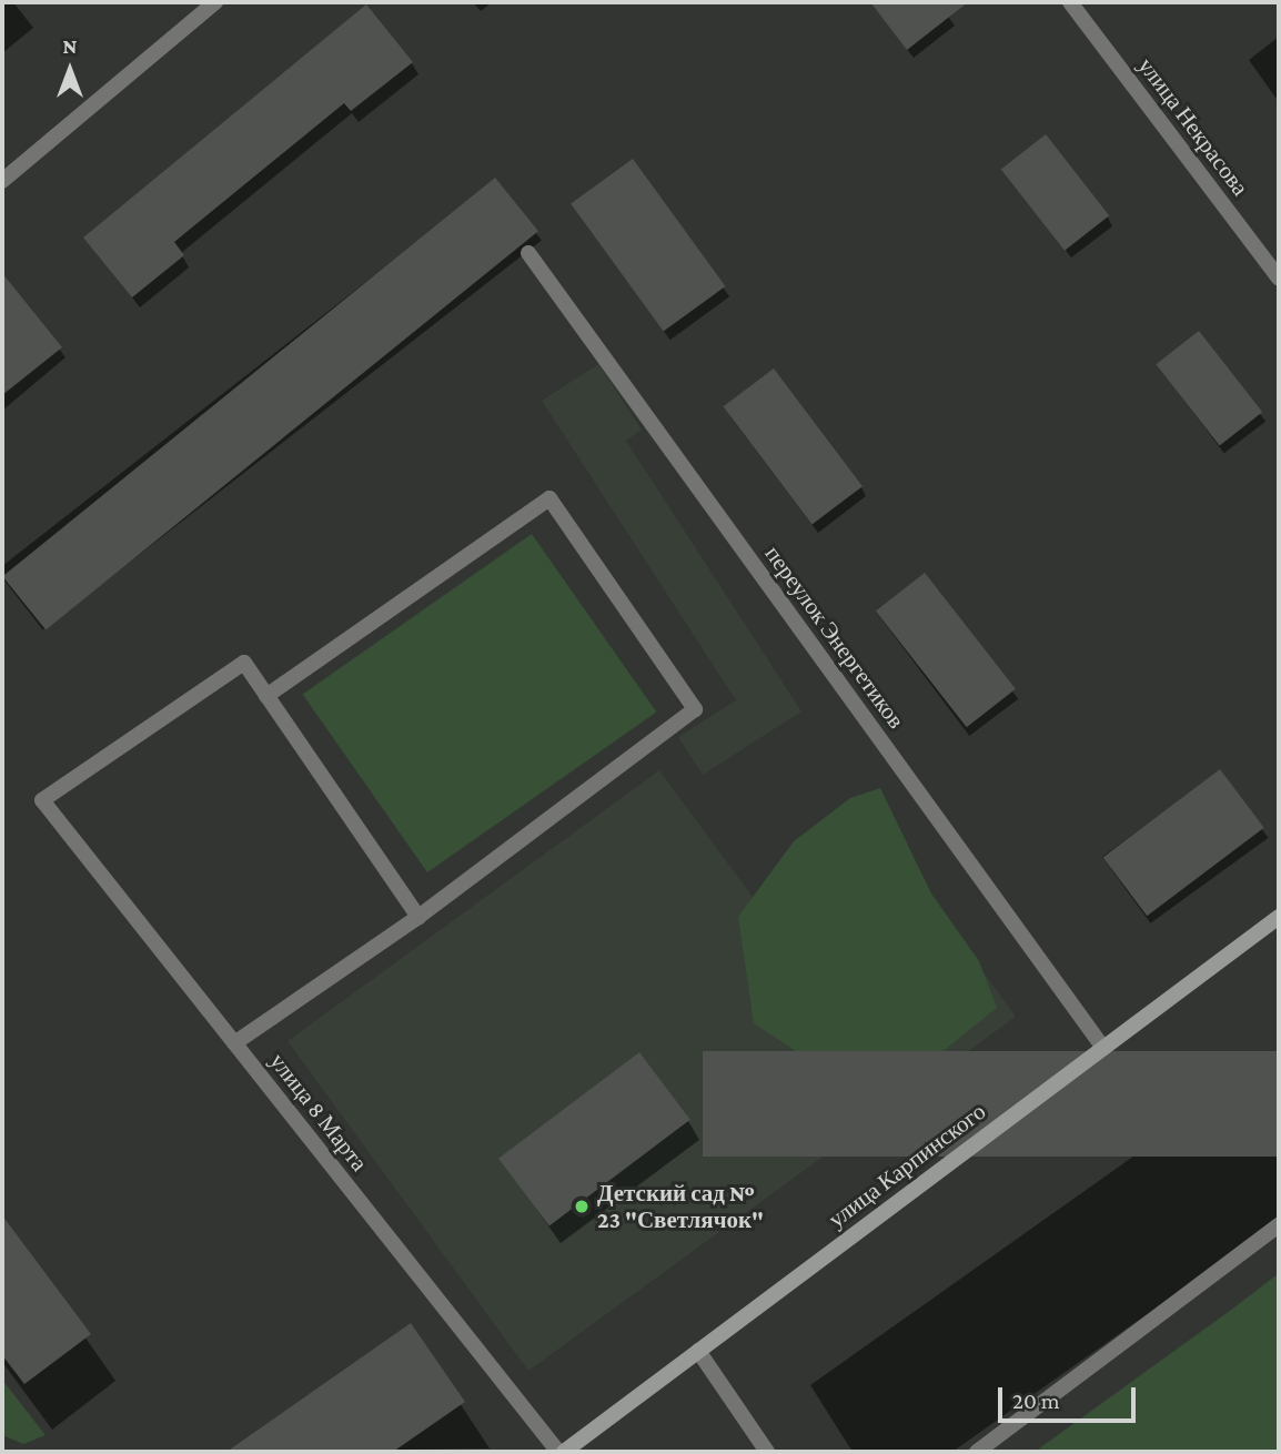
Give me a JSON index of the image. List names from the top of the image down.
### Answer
{
  "streets": {
    "street": [
      "улица Некрасова",
      "переулок Энергетиков",
      "улица 8 Марта",
      "улица Карпинского"
    ]
  },
  "crossings": [
    ["переулок Энергетиков", "улица Карпинского"],
    ["улица 8 Марта", "улица Карпинского"]
  ],
  "places": ["Детский сад № 23 \"Светлячок\""],
  "scale_bar": "20 m",
  "north": "top"
}
